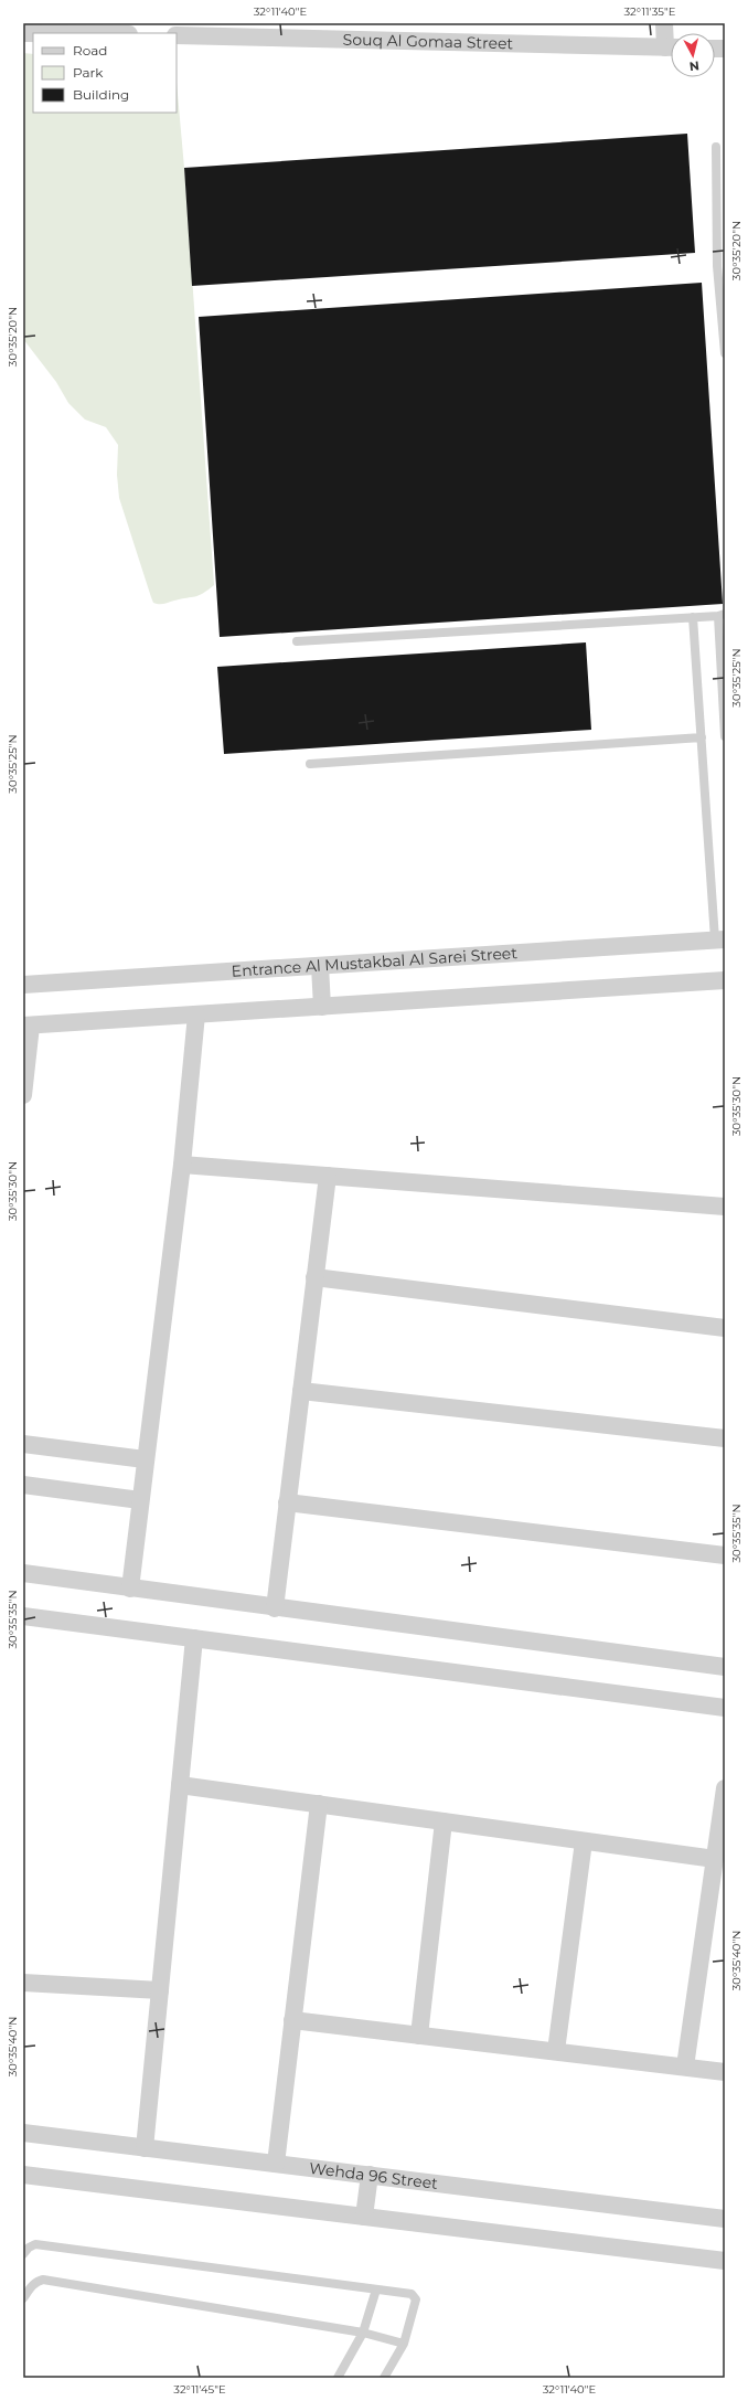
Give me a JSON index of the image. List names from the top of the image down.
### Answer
{
  "streets": {
    "street": ["Souq Al Gomaa Street", "Entrance Al Mustakbal Al Sarei Street", "Wehda 96 Street"]
  },
  "legend": ["Road", "Park", "Building"],
  "north": "bottom",
  "coordinates": [
    "32°11'40\"E",
    "32°11'35\"E",
    "30°35'20\"N",
    "30°35'25\"N",
    "30°35'30\"N",
    "30°35'35\"N",
    "30°35'40\"N",
    "32°11'45\"E"
  ]
}
